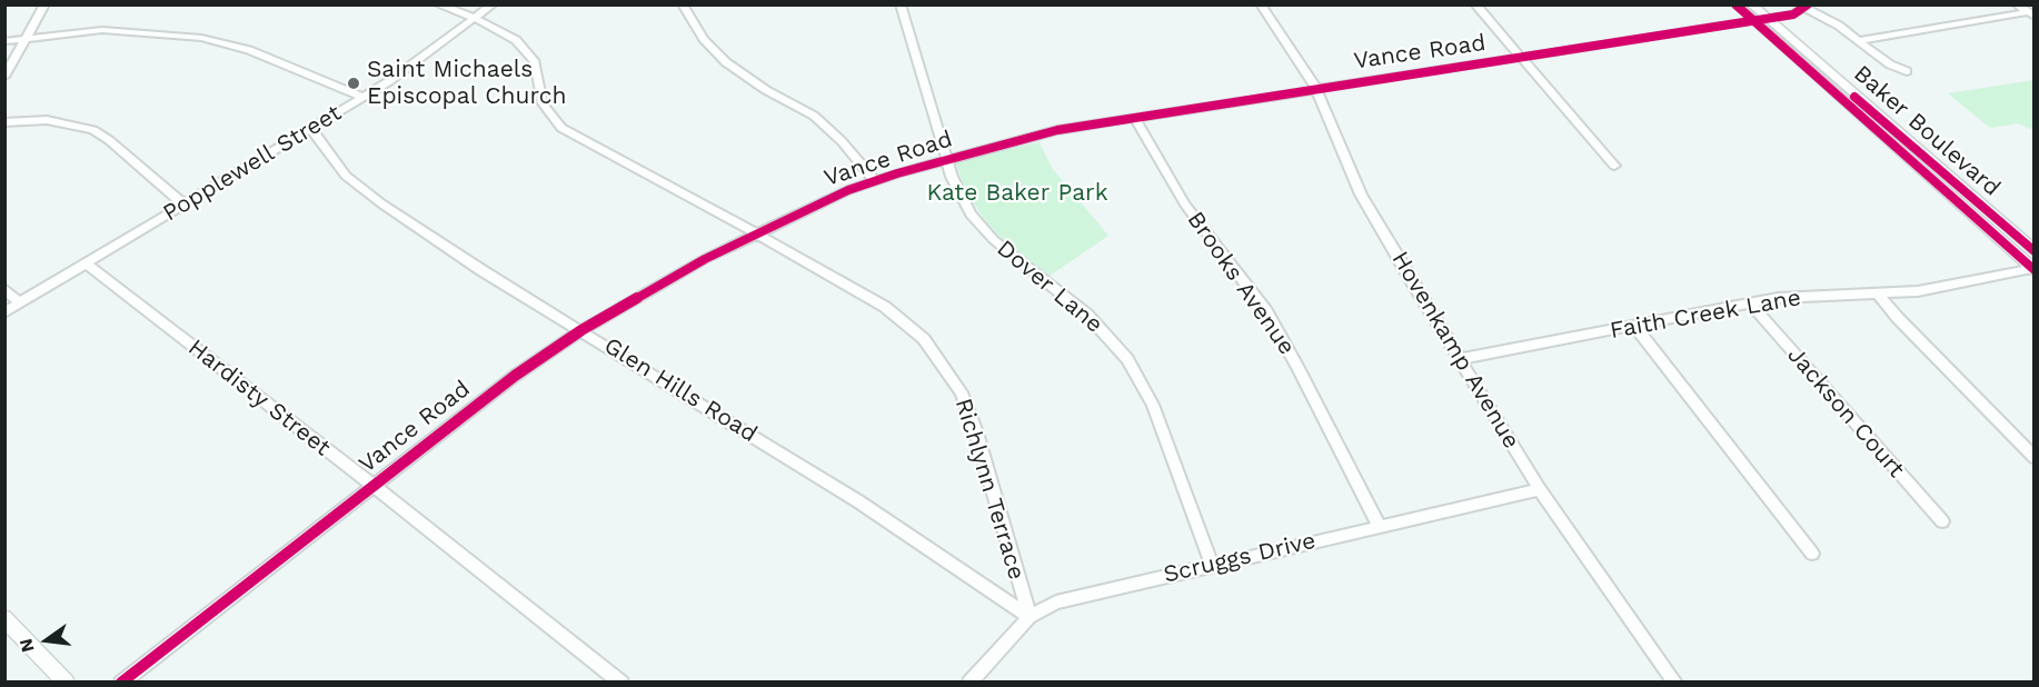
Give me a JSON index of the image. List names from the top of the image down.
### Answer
{
  "streets": {
    "main road": ["Baker Boulevard"],
    "street": [
      "Vance Road",
      "Popplewell Street",
      "Brooks Avenue",
      "Dover Lane",
      "Faith Creek Lane",
      "Hovenkamp Avenue",
      "Glen Hills Road",
      "Hardisty Street",
      "Jackson Court",
      "Richlynn Terrace",
      "Scruggs Drive"
    ]
  },
  "crossings": [
    ["Vance Road", "Baker Boulevard"],
    ["Vance Road", "Brooks Avenue"],
    ["Vance Road", "Dover Lane"],
    ["Vance Road", "Hovenkamp Avenue"],
    ["Vance Road", "Glen Hills Road"],
    ["Vance Road", "Hardisty Street"],
    ["Vance Road", "Richlynn Terrace"],
    ["Baker Boulevard", "Faith Creek Lane"],
    ["Popplewell Street", "Glen Hills Road"],
    ["Popplewell Street", "Hardisty Street"],
    ["Popplewell Street", "Richlynn Terrace"],
    ["Brooks Avenue", "Scruggs Drive"],
    ["Dover Lane", "Scruggs Drive"],
    ["Faith Creek Lane", "Hovenkamp Avenue"],
    ["Faith Creek Lane", "Jackson Court"],
    ["Hovenkamp Avenue", "Scruggs Drive"],
    ["Glen Hills Road", "Richlynn Terrace"],
    ["Glen Hills Road", "Scruggs Drive"],
    ["Richlynn Terrace", "Scruggs Drive"]
  ],
  "parks": ["Kate Baker Park"],
  "places": ["Saint Michaels Episcopal Church"],
  "north": "left"
}
